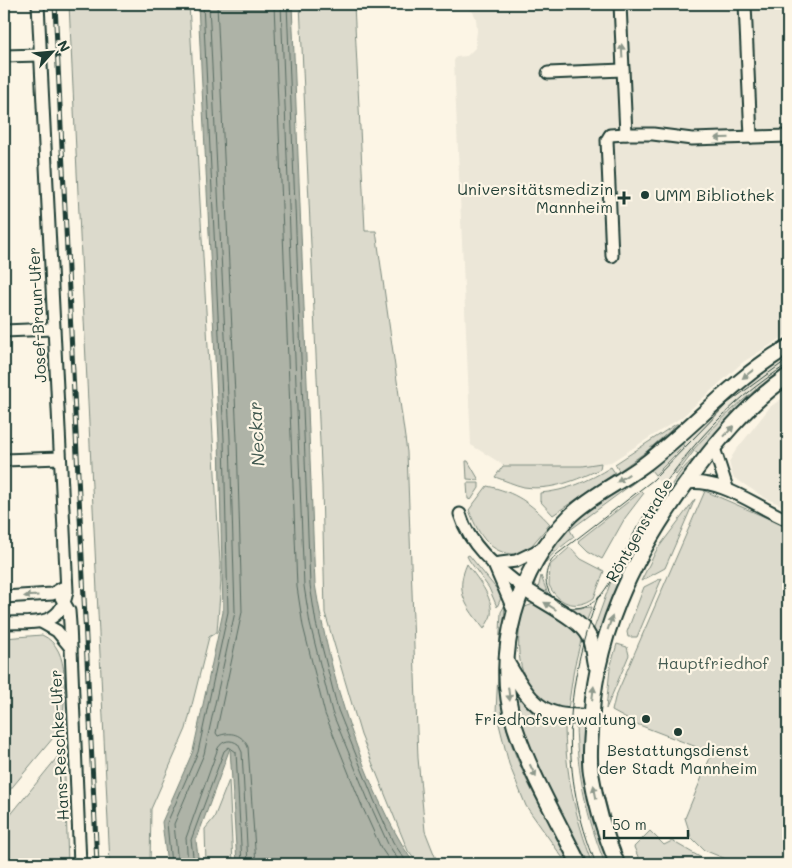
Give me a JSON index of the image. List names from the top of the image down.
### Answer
{
  "streets": {
    "main road": ["Röntgenstraße"],
    "street": ["Josef-Braun-Ufer", "Hans-Reschke-Ufer"]
  },
  "crossings": [
    ["Josef-Braun-Ufer", "Hans-Reschke-Ufer"]
  ],
  "water": ["Neckar"],
  "parks": ["Hauptfriedhof"],
  "places": {
    "other": ["UMM Bibliothek", "Friedhofsverwaltung", "Bestattungsdienst der Stadt Mannheim"],
    "health": ["Universitätsmedizin Mannheim"]
  },
  "scale_bar": "50 m",
  "north": "top right"
}
